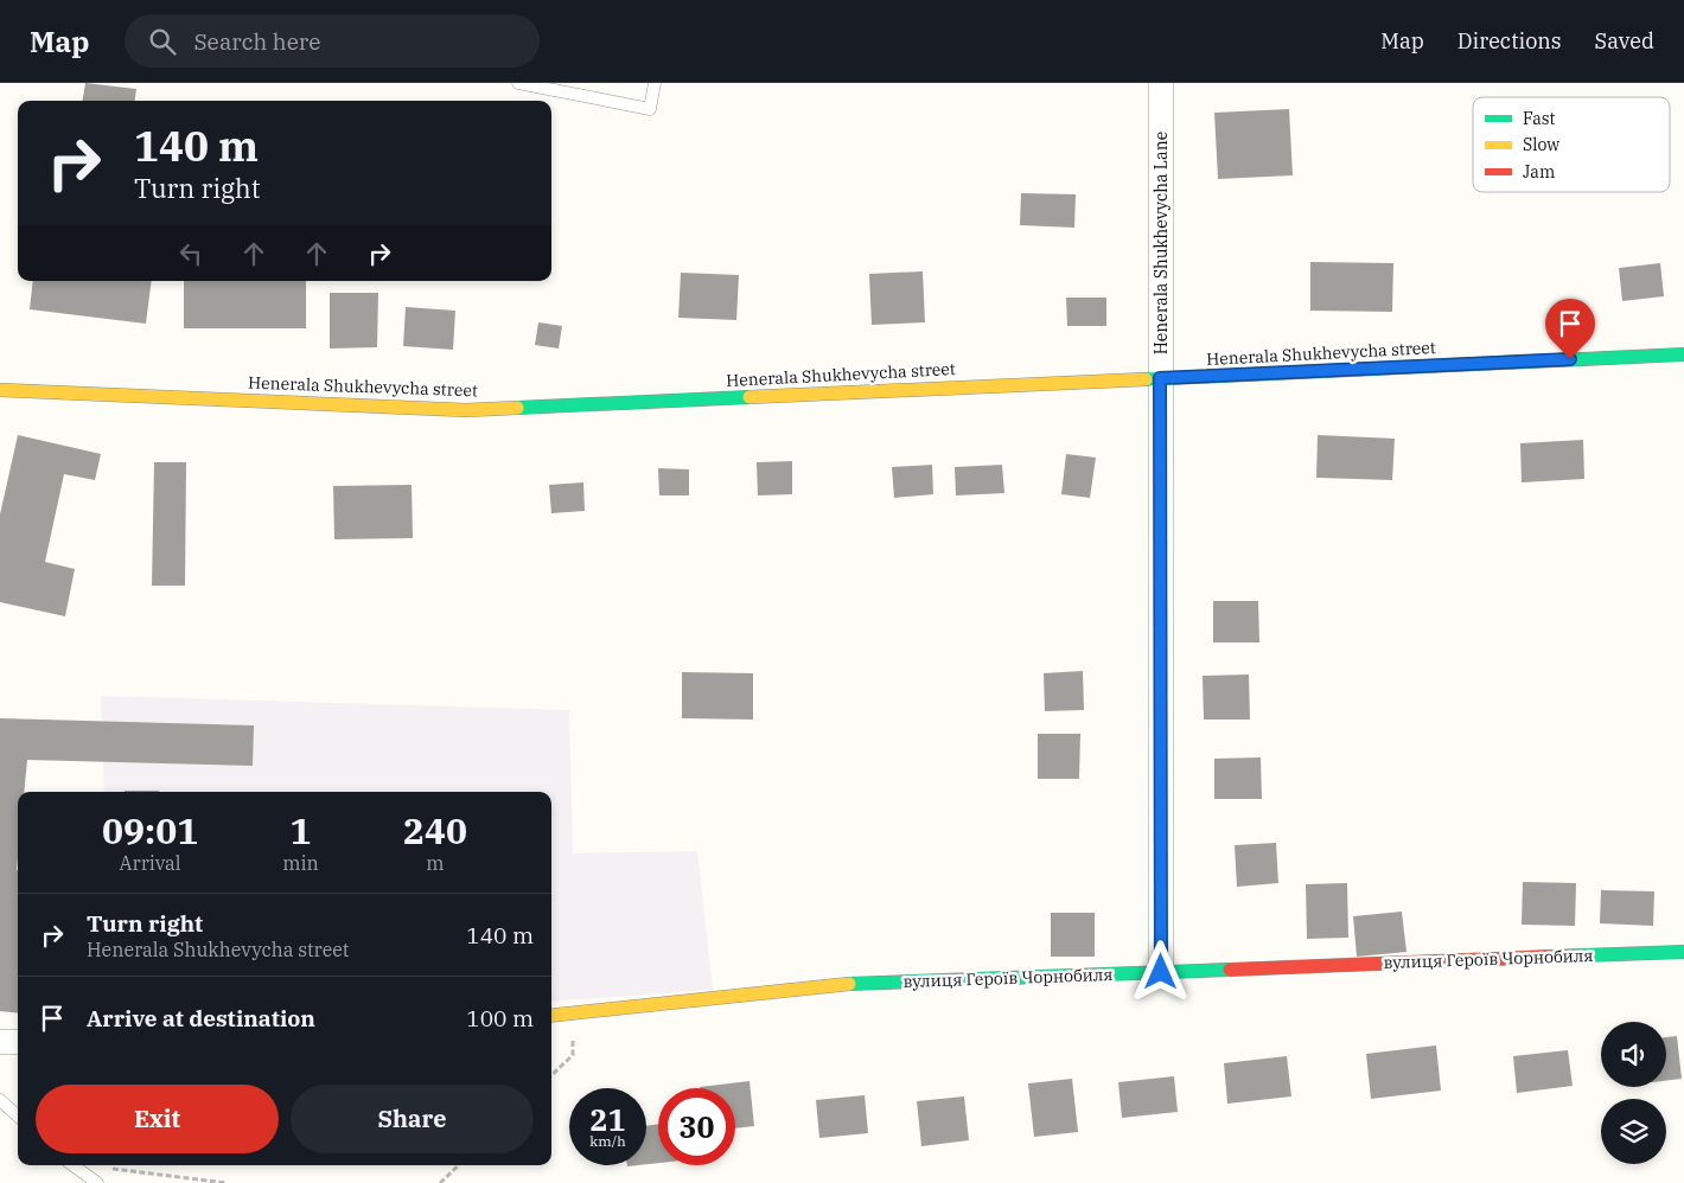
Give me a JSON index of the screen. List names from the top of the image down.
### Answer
{
  "streets": {
    "street": ["Henerala Shukhevycha Lane", "Henerala Shukhevycha street", "вулиця Героїв Чорнобиля"]
  },
  "crossings": [
    ["Henerala Shukhevycha Lane", "Henerala Shukhevycha street"],
    ["Henerala Shukhevycha Lane", "вулиця Героїв Чорнобиля"]
  ],
  "legend": ["Fast", "Slow", "Jam"],
  "page": {
    "header": "Map",
    "search": "Search here",
    "nav": ["Map", "Directions", "Saved"],
    "turn": ["140 m", "Turn right"],
    "eta": [
      "09:01",
      "Arrival",
      "1",
      "min",
      "240",
      "m"
    ],
    "list": [
      {
        "name": "Turn right",
        "note": "Henerala Shukhevycha street",
        "value": "140 m"
      },
      {
        "name": "Arrive at destination",
        "value": "100 m"
      }
    ],
    "buttons": ["Exit", "Share"],
    "speed": "21 km/h",
    "limit": "30"
  }
}
